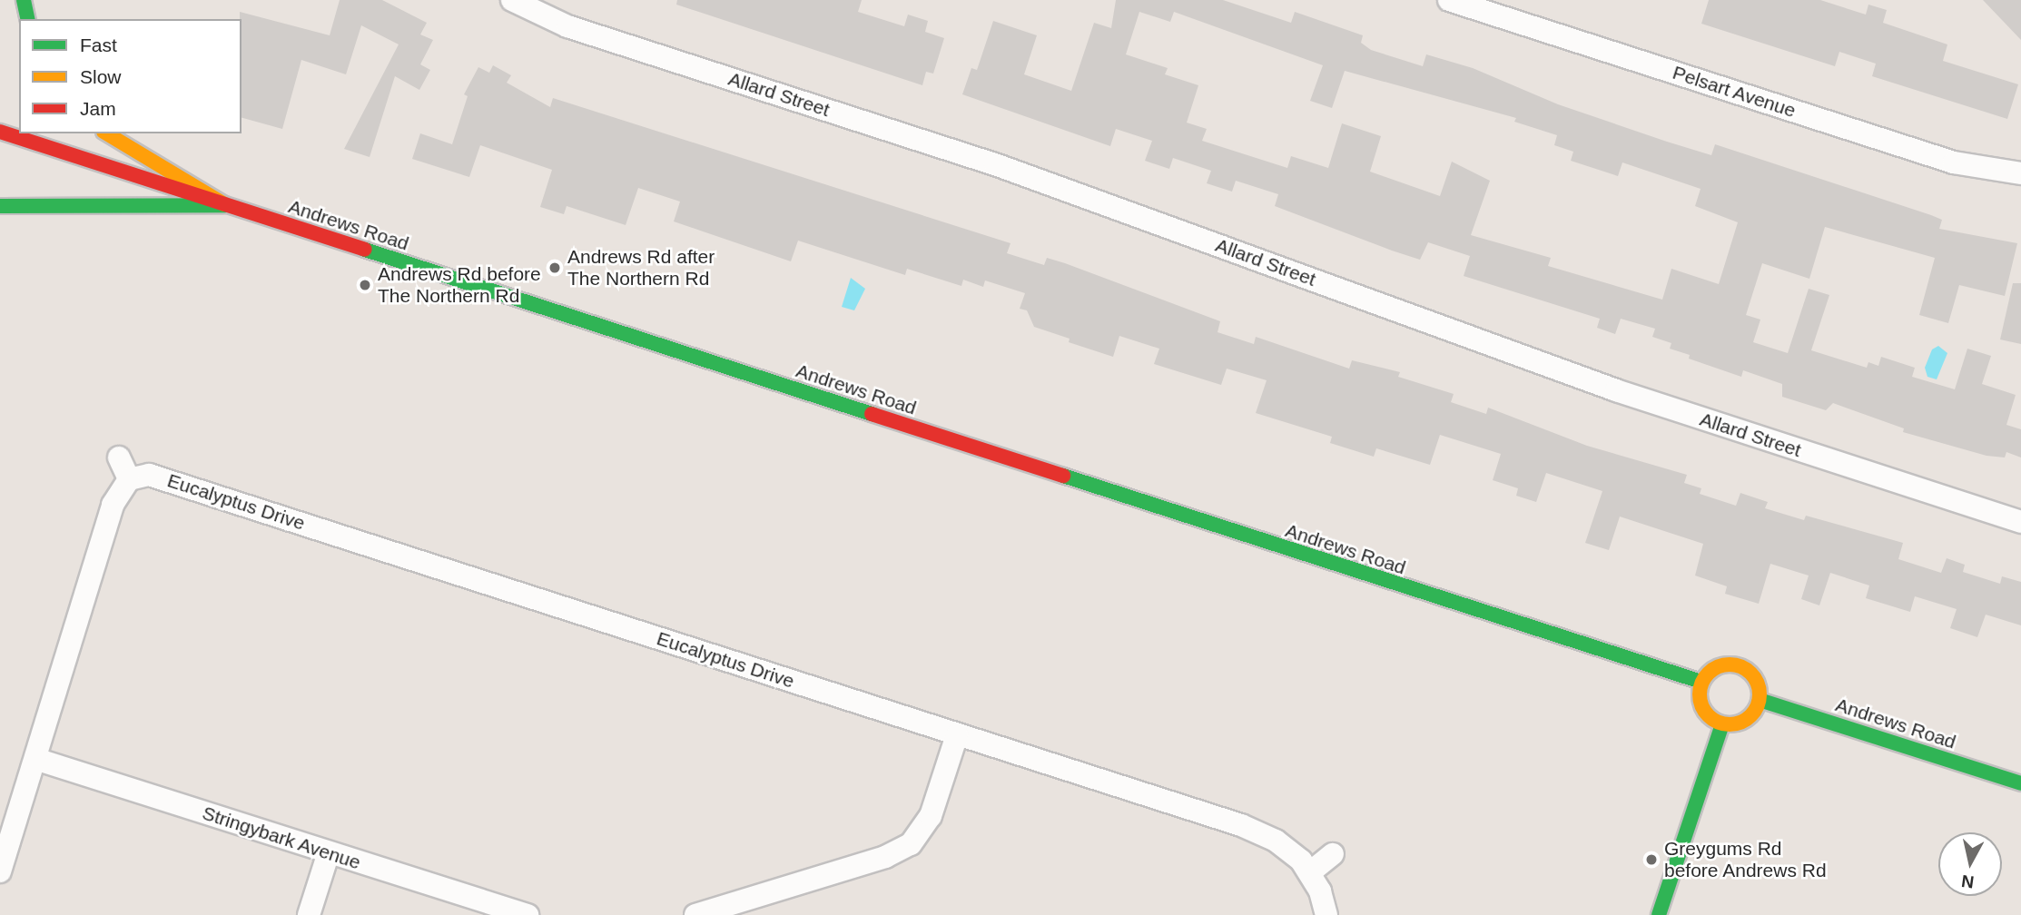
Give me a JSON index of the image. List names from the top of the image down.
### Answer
{
  "streets": {
    "main road": ["Andrews Road"],
    "street": [
      "Pelsart Avenue",
      "Allard Street",
      "Eucalyptus Drive",
      "Stringybark Avenue"
    ]
  },
  "places": ["Andrews Rd after The Northern Rd", "Andrews Rd before The Northern Rd", "Greygums Rd before Andrews Rd"],
  "legend": ["Fast", "Slow", "Jam"],
  "north": "bottom"
}
